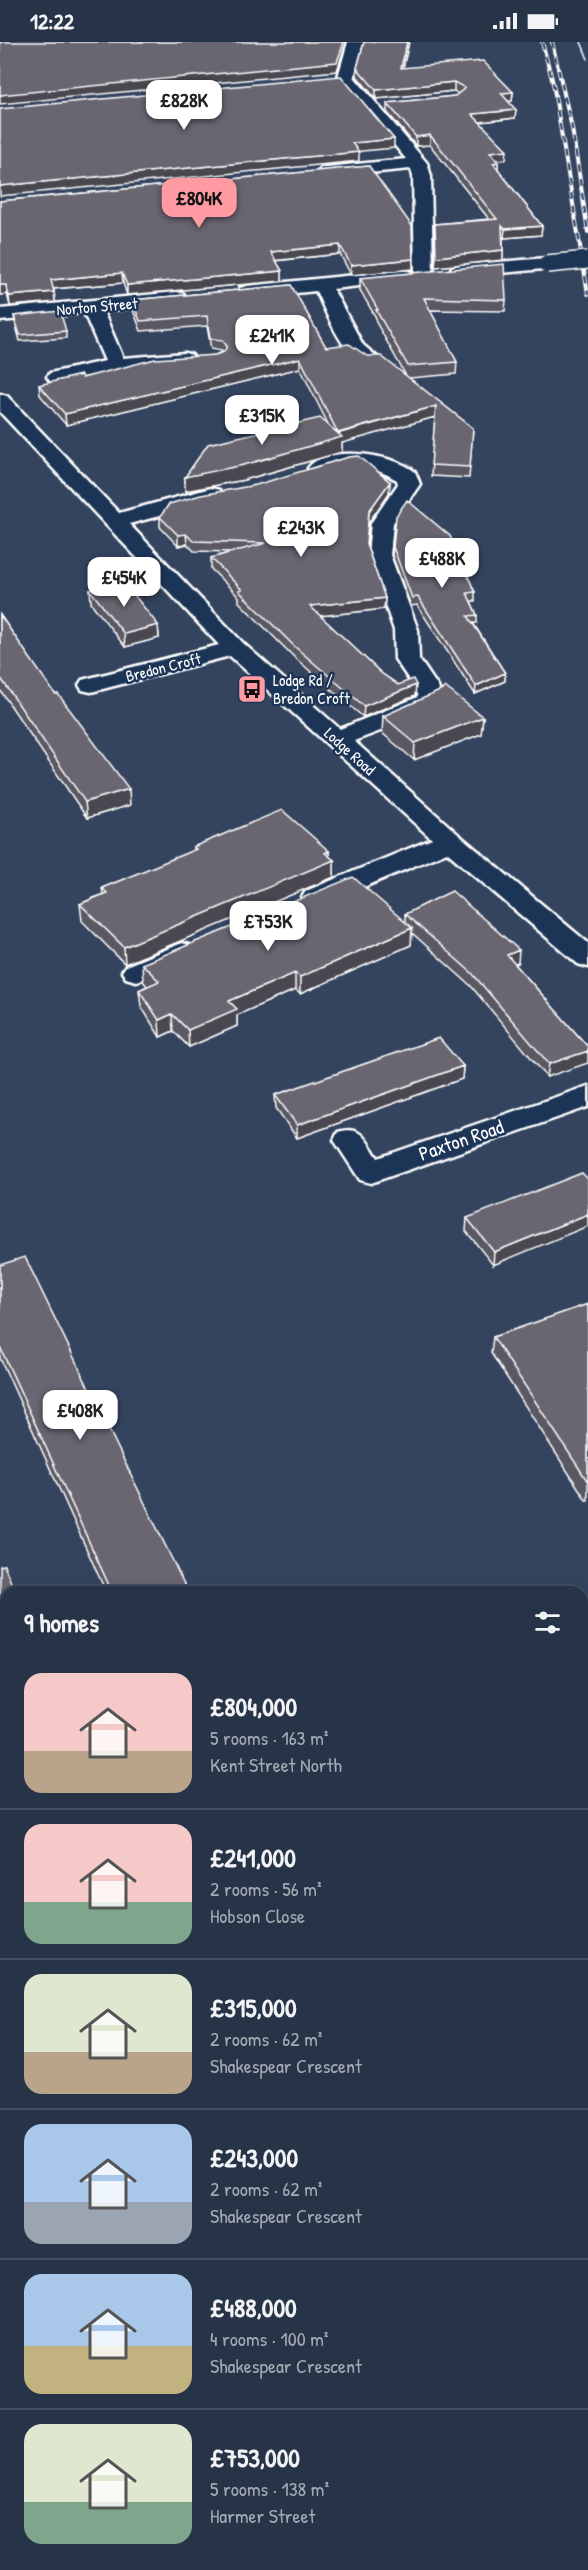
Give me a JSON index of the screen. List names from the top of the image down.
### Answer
{
  "streets": {
    "street": [
      "Norton Street",
      "Bredon Croft",
      "Lodge Road",
      "Paxton Road"
    ]
  },
  "crossings": [
    ["Bredon Croft", "Lodge Road"]
  ],
  "places": {
    "bus stop": ["Lodge Rd / Bredon Croft"]
  },
  "page": {
    "status": "12:22",
    "price": [
      "£828K",
      "£804K",
      "£241K",
      "£315K",
      "£243K",
      "£488K",
      "£454K",
      "£753K",
      "£408K"
    ],
    "heading": "9 homes",
    "list": [
      {
        "name": "£804,000",
        "note": "5 rooms · 163 m² · Kent Street North"
      },
      {
        "name": "£241,000",
        "note": "2 rooms · 56 m² · Hobson Close"
      },
      {
        "name": "£315,000",
        "note": "2 rooms · 62 m² · Shakespear Crescent"
      },
      {
        "name": "£243,000",
        "note": "2 rooms · 62 m² · Shakespear Crescent"
      },
      {
        "name": "£488,000",
        "note": "4 rooms · 100 m² · Shakespear Crescent"
      },
      {
        "name": "£753,000",
        "note": "5 rooms · 138 m² · Harmer Street"
      }
    ]
  }
}
